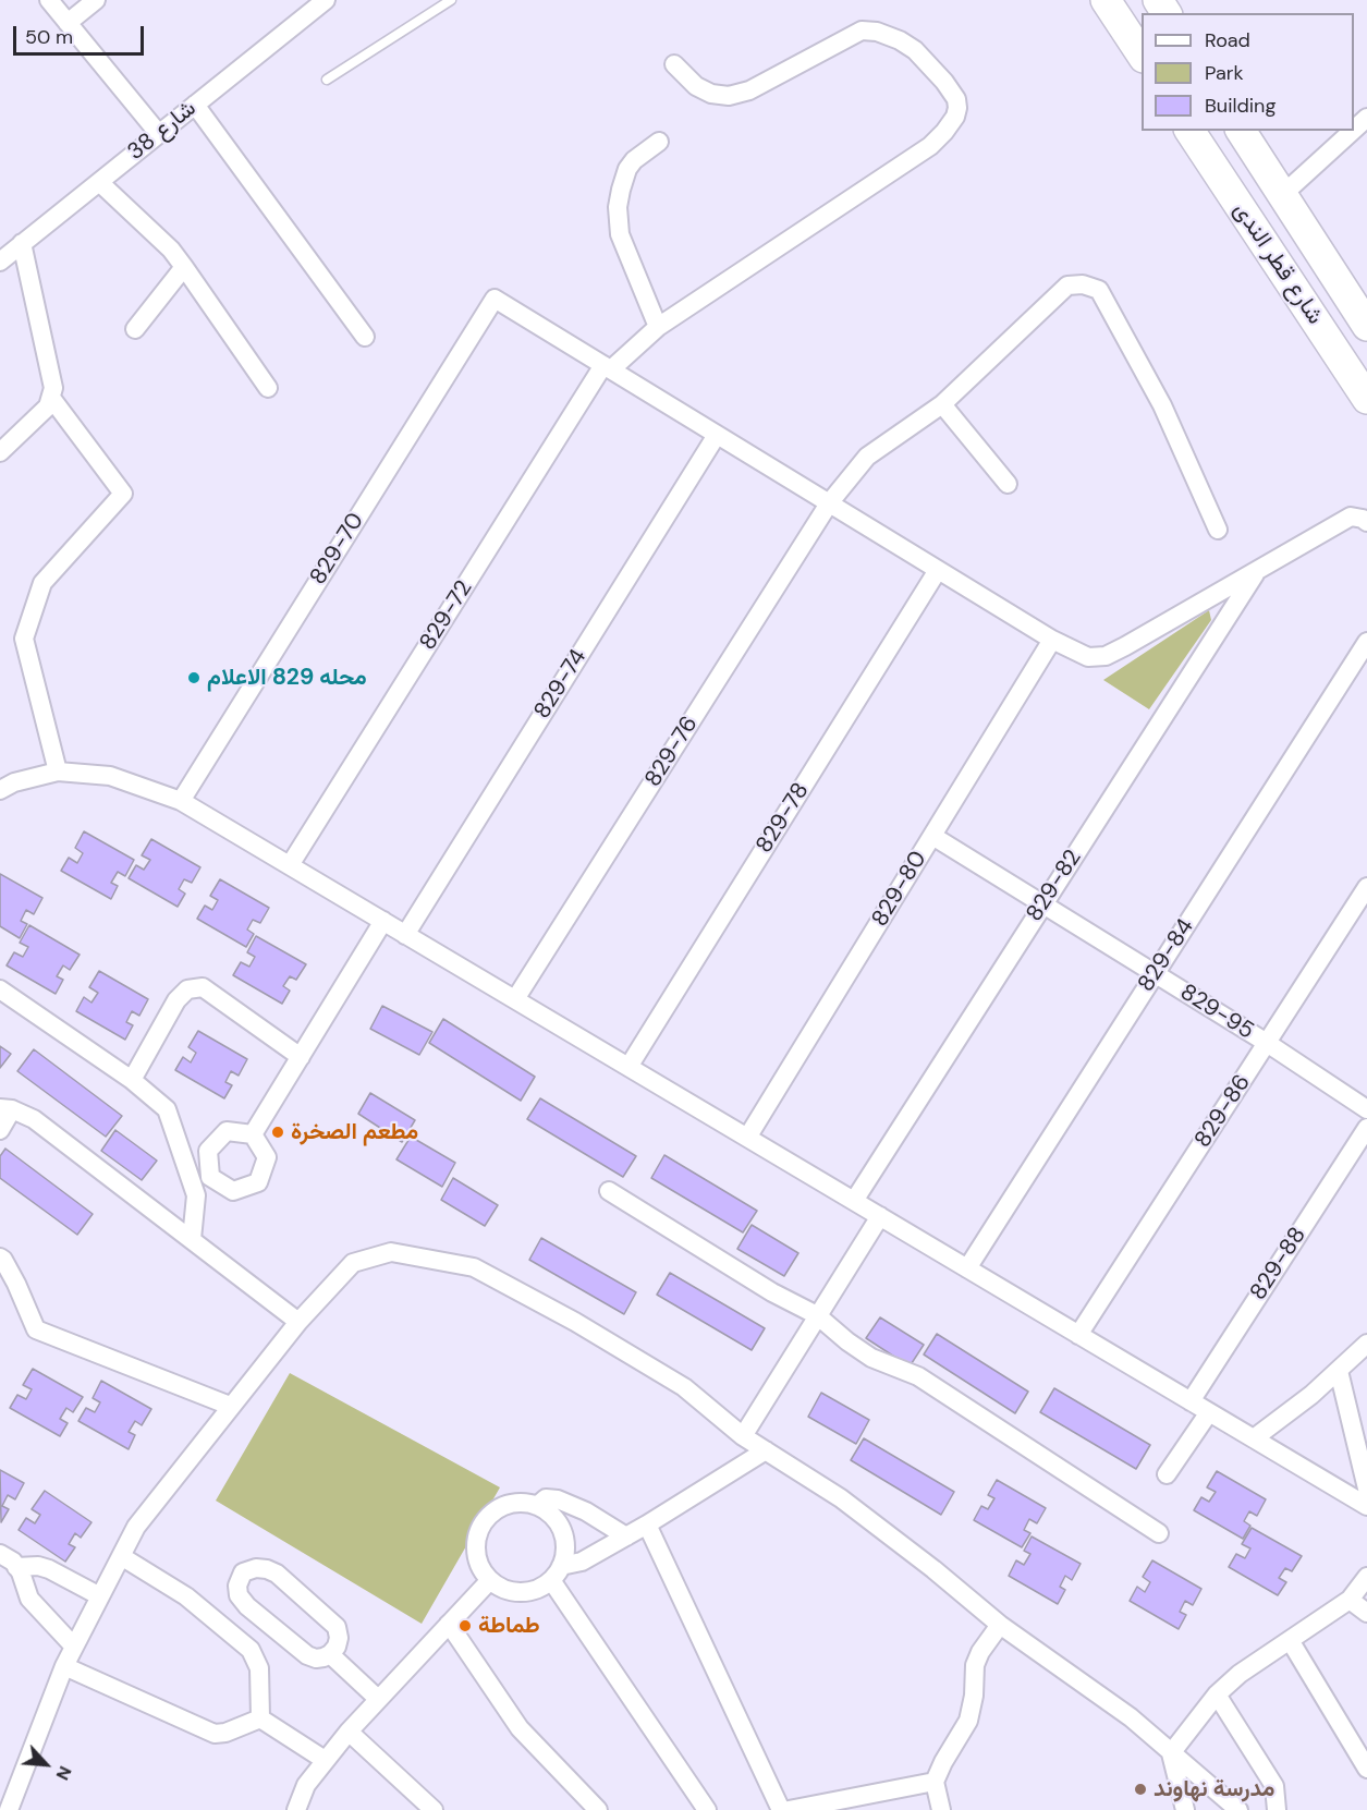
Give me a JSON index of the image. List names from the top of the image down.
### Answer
{
  "streets": {
    "main road": ["شارع قطر الندى"],
    "street": [
      "شارع 38",
      "829-70",
      "829-72",
      "829-74",
      "829-76",
      "829-78",
      "829-82",
      "829-80",
      "829-84",
      "829-95",
      "829-86",
      "829-88"
    ]
  },
  "crossings": [
    ["829-70", "829-72"],
    ["829-82", "829-95"],
    ["829-80", "829-95"],
    ["829-84", "829-95"],
    ["829-95", "829-86"]
  ],
  "places": [
    "محله 829 الاعلام",
    "مطعم الصخرة",
    "طماطة",
    "مدرسة نهاوند"
  ],
  "legend": ["Road", "Park", "Building"],
  "scale_bar": "50 m",
  "north": "bottom right"
}
